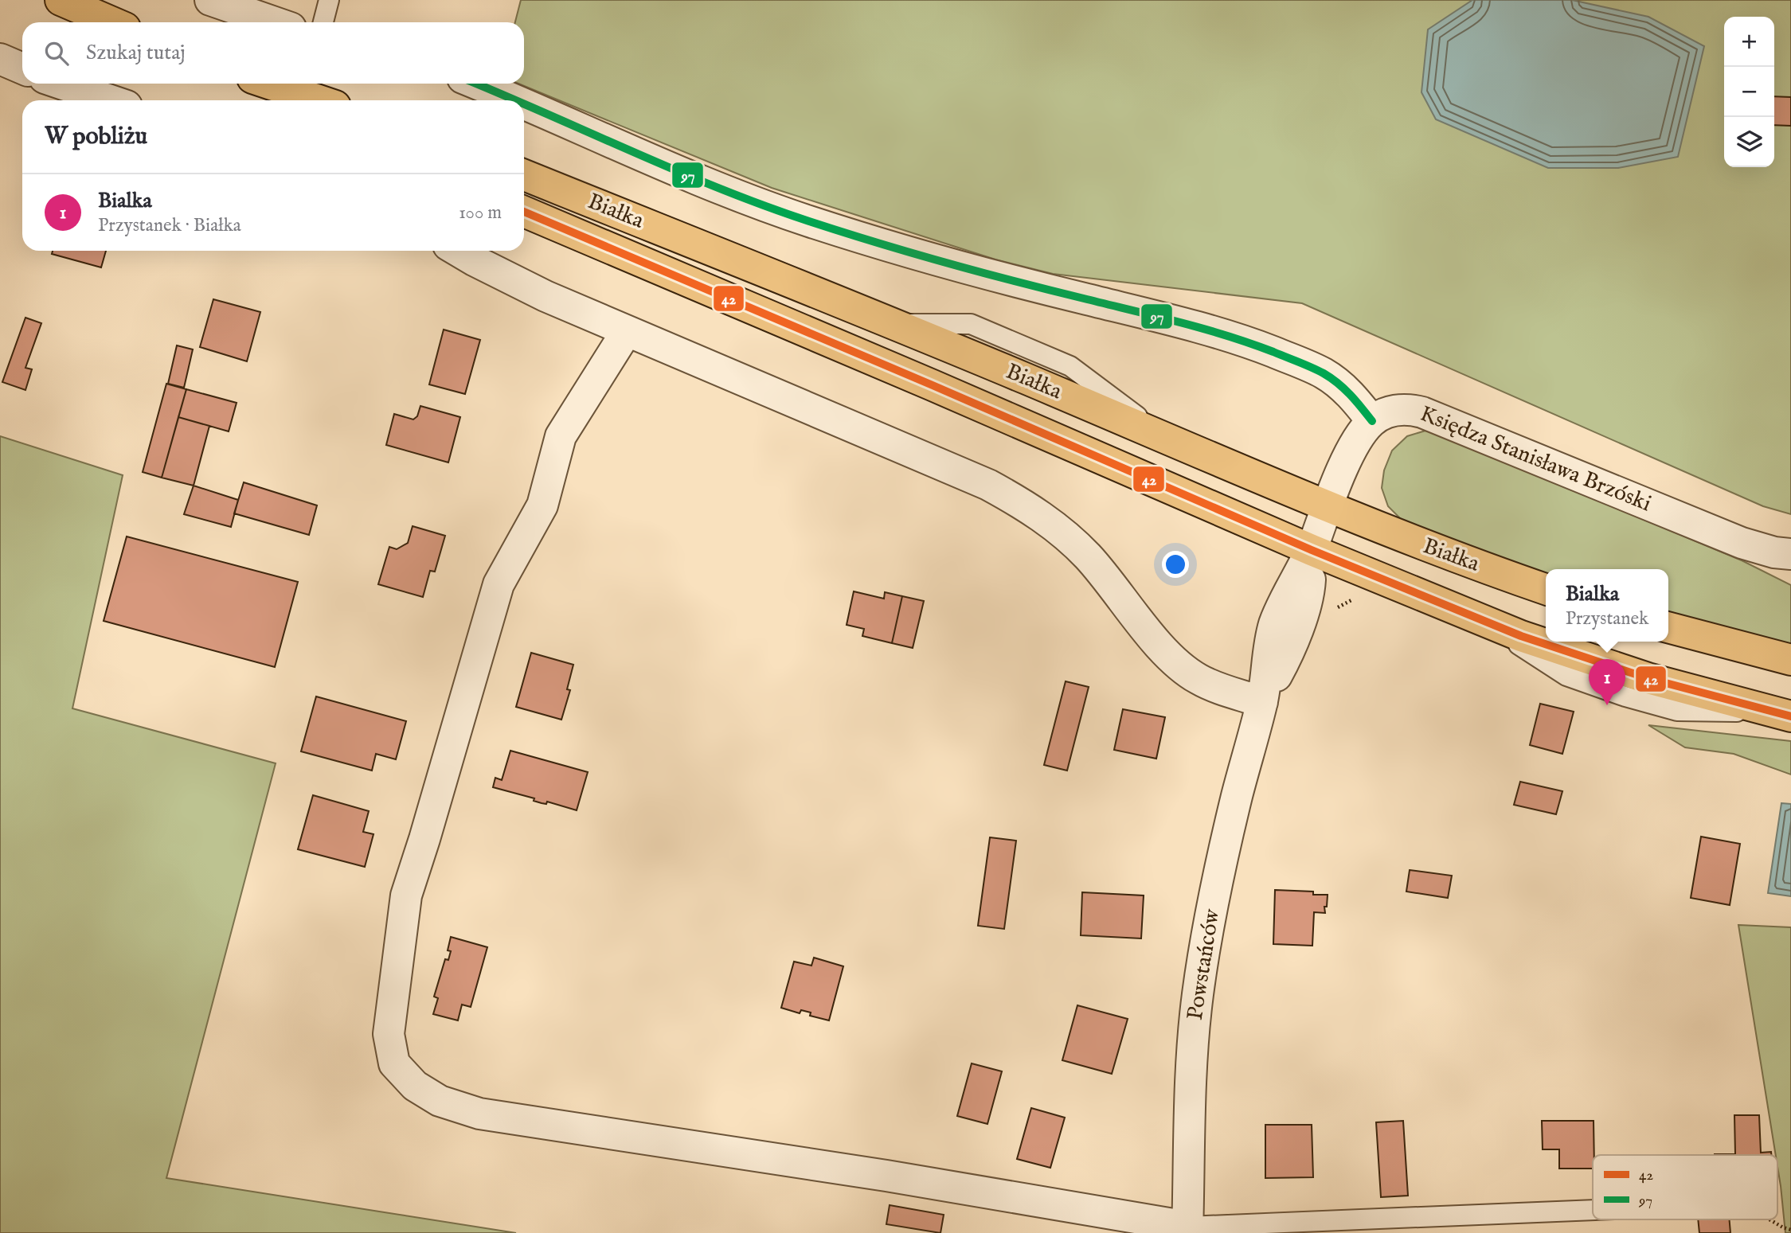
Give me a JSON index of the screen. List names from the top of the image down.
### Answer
{
  "streets": {
    "highway": ["Białka"],
    "street": ["Księdza Stanisława Brzóski", "Powstańców"]
  },
  "crossings": [
    ["Białka", "Księdza Stanisława Brzóski"],
    ["Białka", "Powstańców"],
    ["Księdza Stanisława Brzóski", "Powstańców"]
  ],
  "lines": ["transit line 97", "transit line 42"],
  "legend": ["42", "97"],
  "page": {
    "map_buttons": ["+", "−"],
    "search": "Szukaj tutaj",
    "heading": "W pobliżu",
    "list": [
      {
        "mark": "1",
        "name": "Bialka",
        "note": "Przystanek · Białka",
        "value": "100 m"
      }
    ],
    "popup": ["Bialka", "Przystanek"],
    "pins": "1"
  }
}
